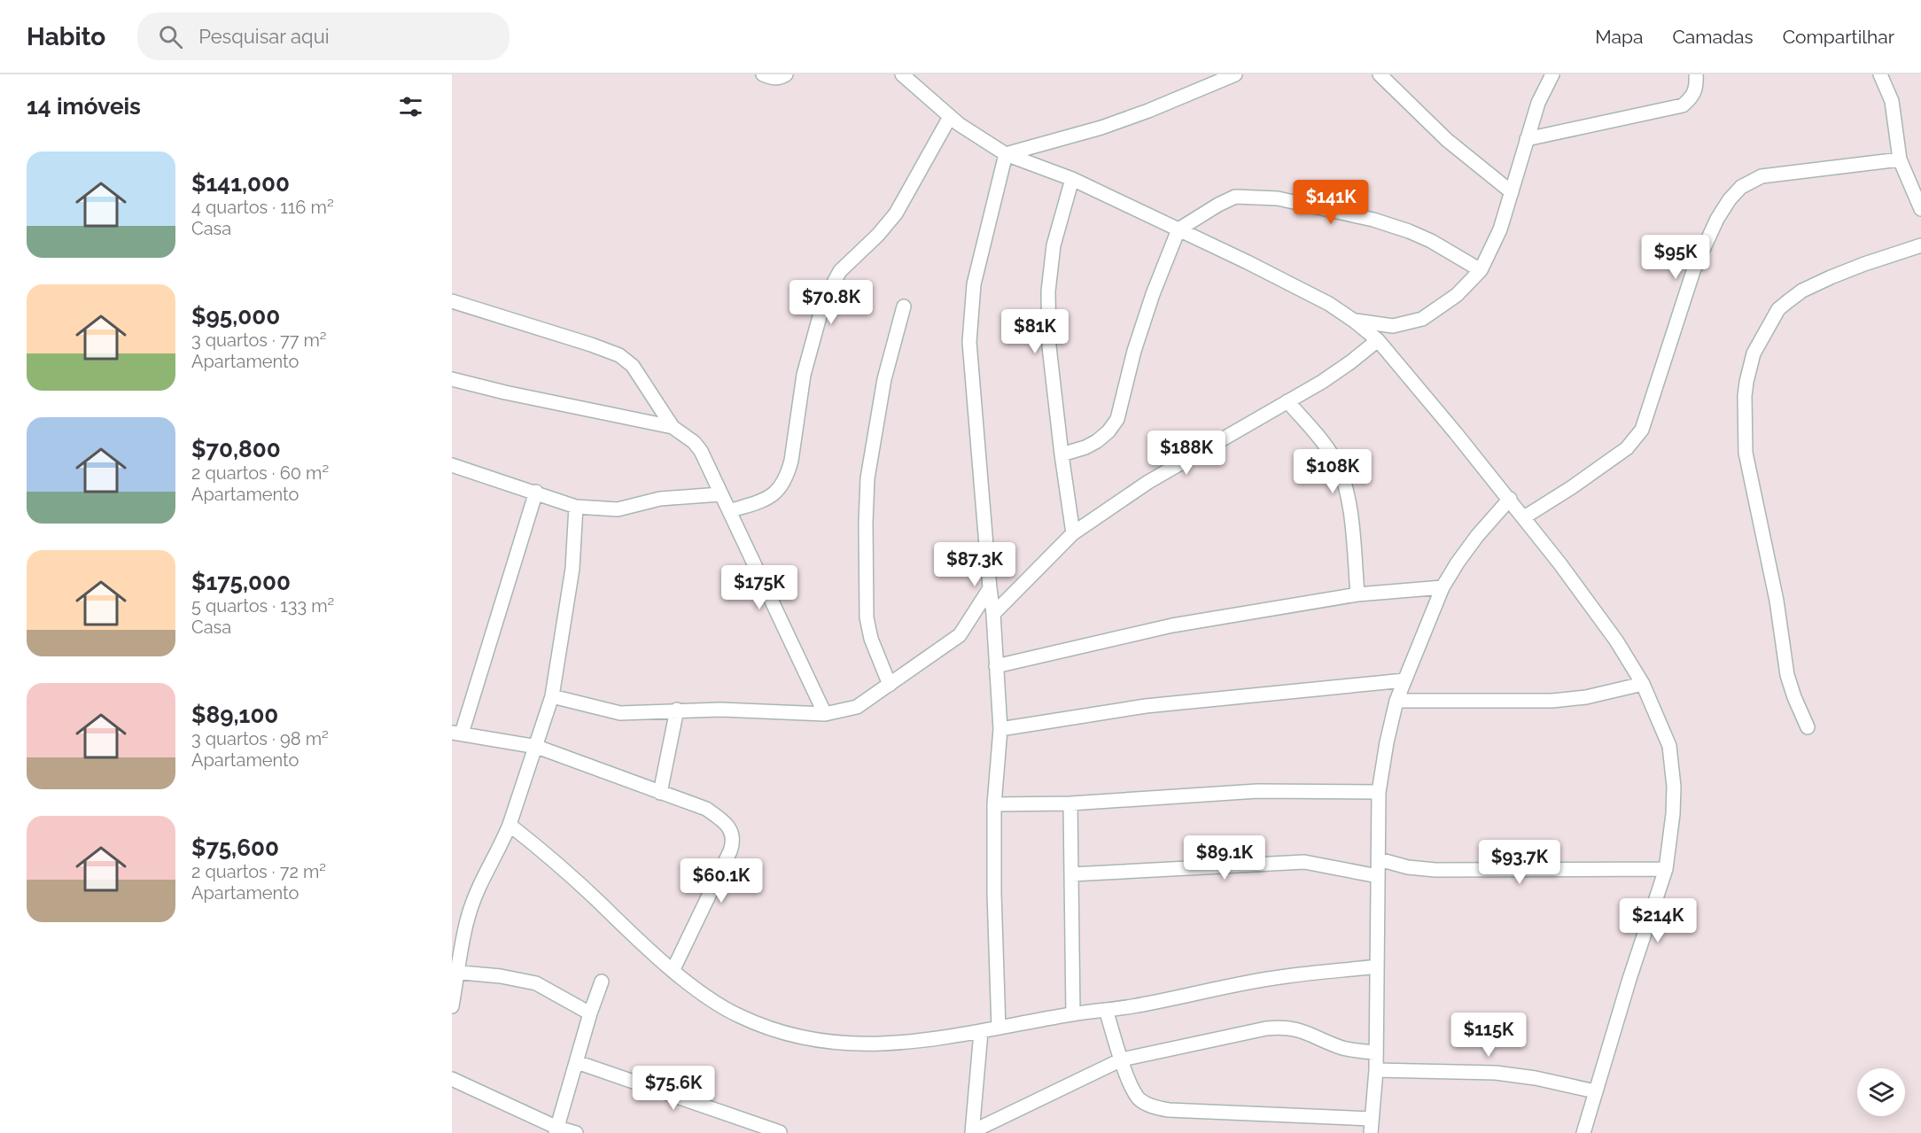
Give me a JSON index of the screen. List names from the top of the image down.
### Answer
{
  "page": {
    "header": "Habito",
    "search": "Pesquisar aqui",
    "nav": ["Mapa", "Camadas", "Compartilhar"],
    "heading": "14 imóveis",
    "list": [
      {
        "name": "$141,000",
        "note": "4 quartos · 116 m² · Casa"
      },
      {
        "name": "$95,000",
        "note": "3 quartos · 77 m² · Apartamento"
      },
      {
        "name": "$70,800",
        "note": "2 quartos · 60 m² · Apartamento"
      },
      {
        "name": "$175,000",
        "note": "5 quartos · 133 m² · Casa"
      },
      {
        "name": "$89,100",
        "note": "3 quartos · 98 m² · Apartamento"
      },
      {
        "name": "$75,600",
        "note": "2 quartos · 72 m² · Apartamento"
      }
    ],
    "price": [
      "$141K",
      "$95K",
      "$70.8K",
      "$81K",
      "$188K",
      "$108K",
      "$87.3K",
      "$175K",
      "$89.1K",
      "$93.7K",
      "$60.1K",
      "$214K",
      "$115K",
      "$75.6K"
    ]
  }
}
